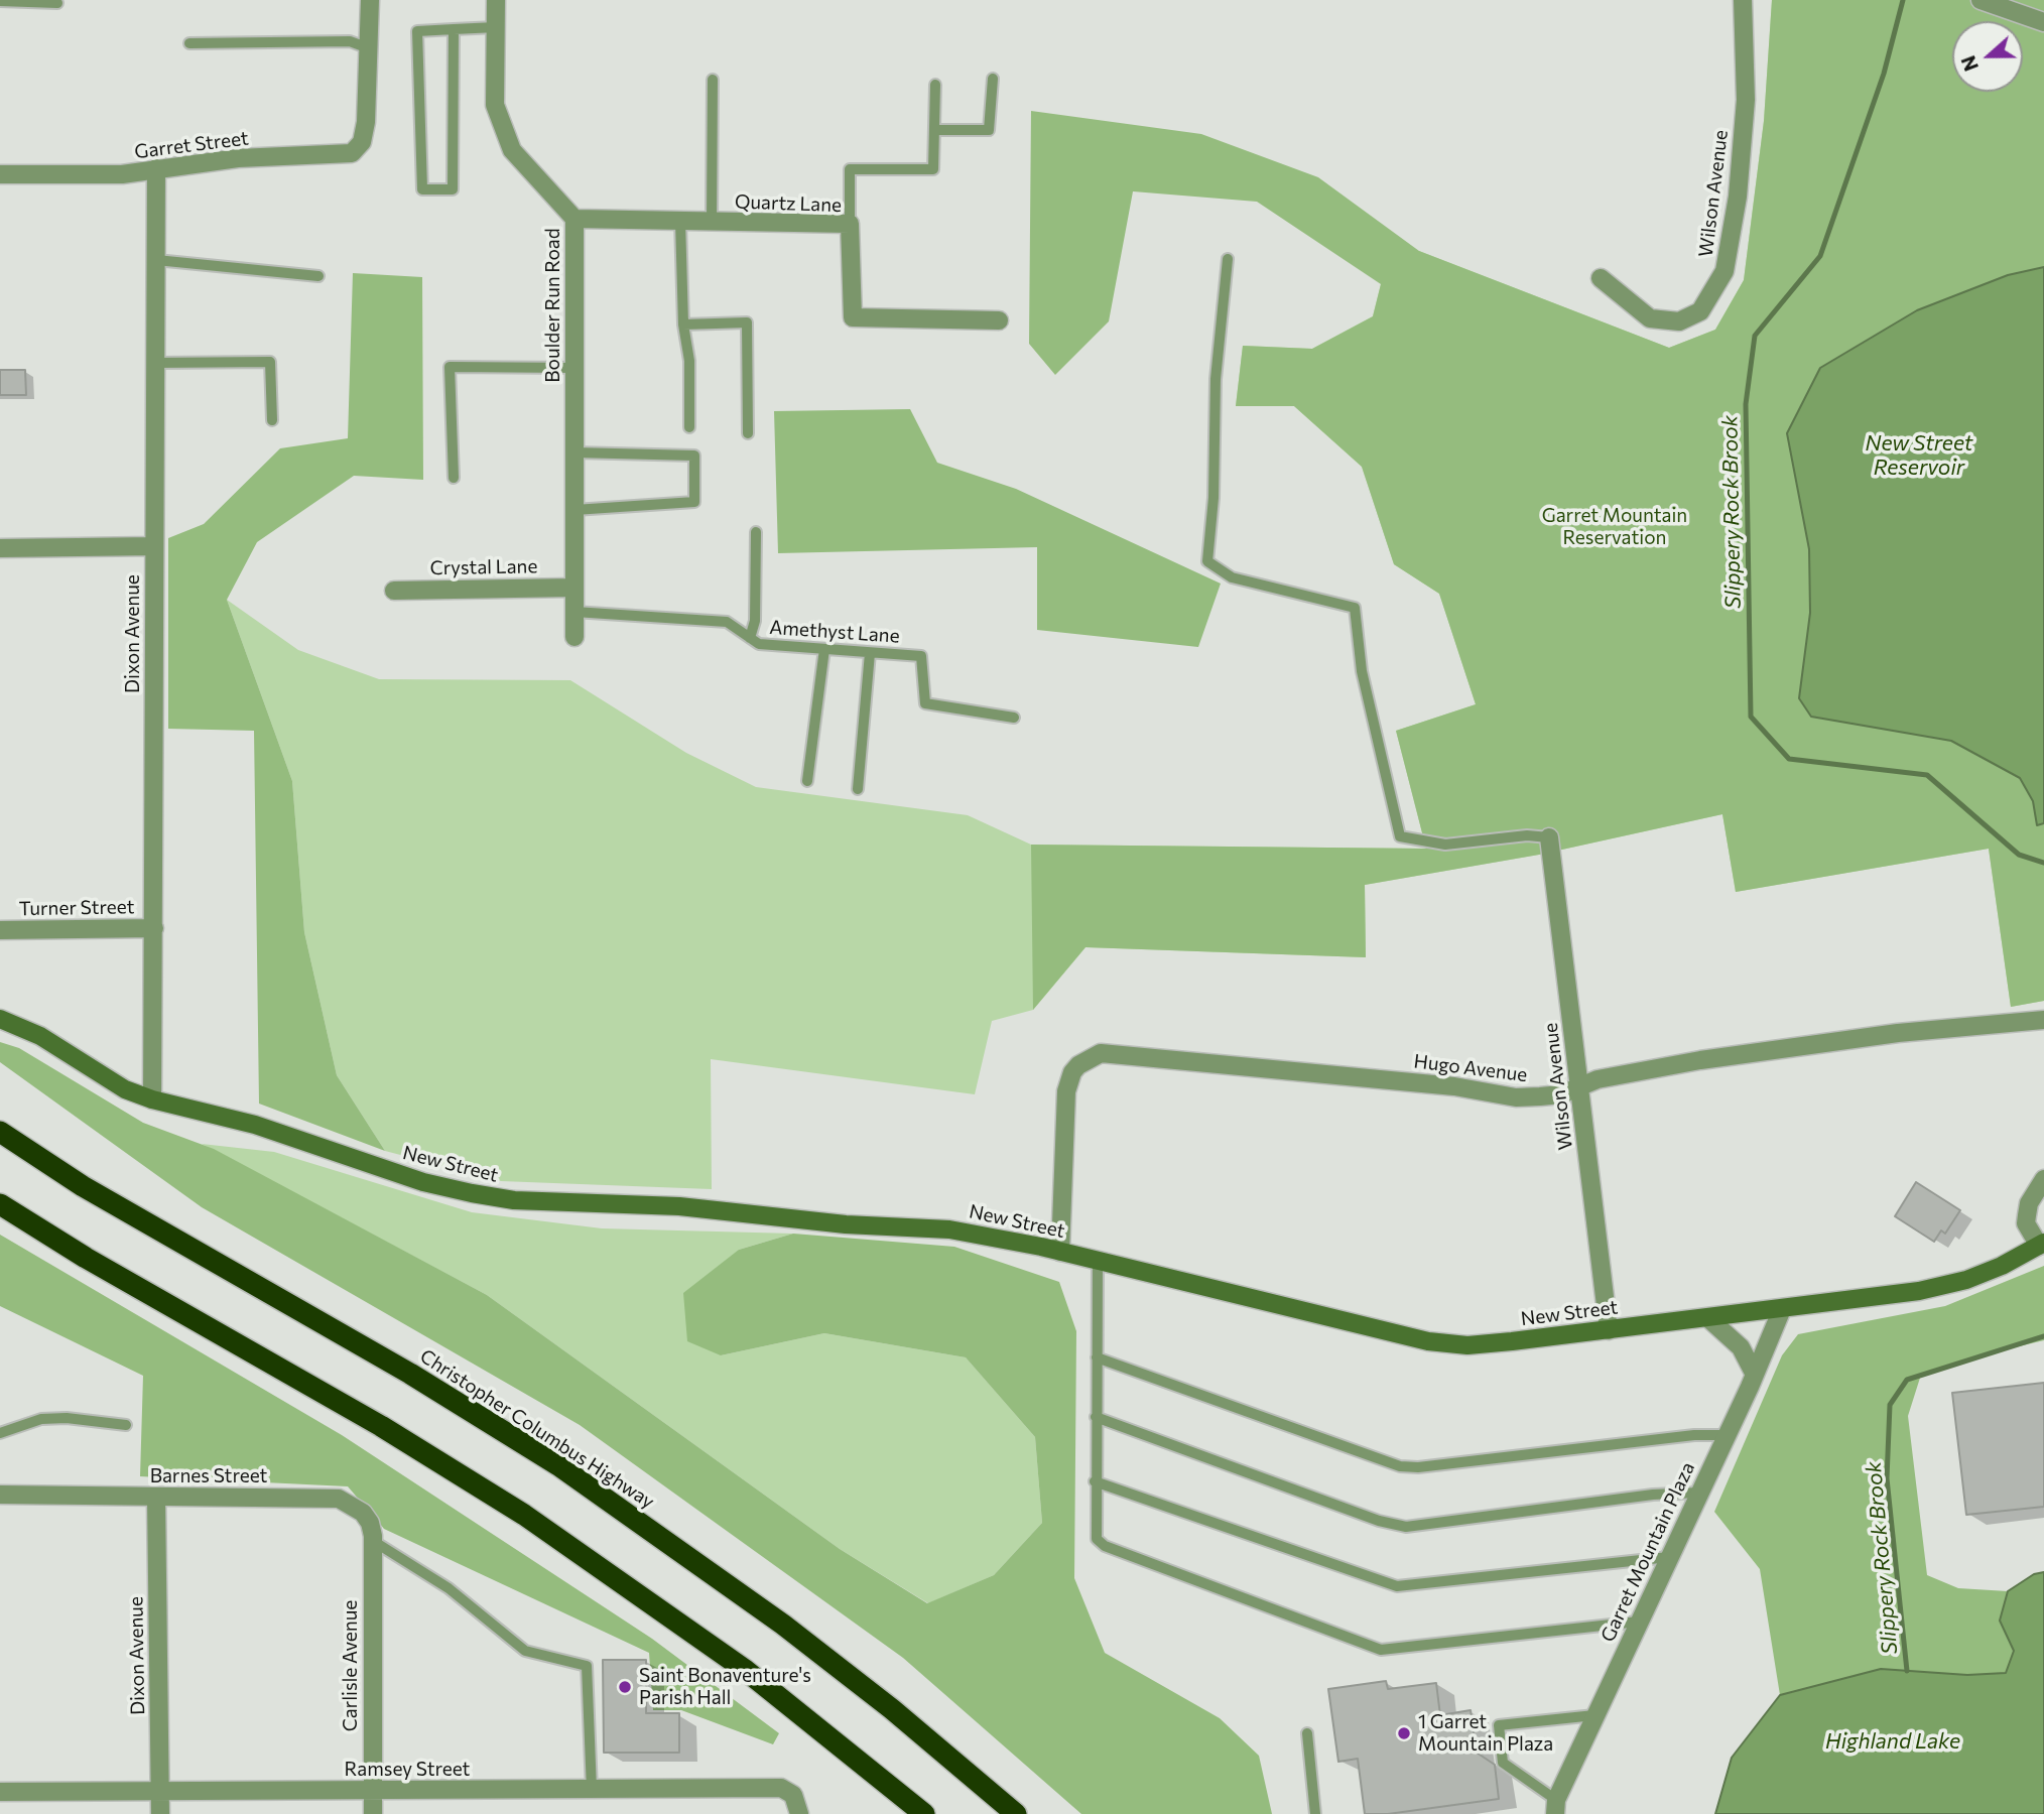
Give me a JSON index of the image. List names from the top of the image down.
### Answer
{
  "streets": {
    "highway": ["Christopher Columbus Highway"],
    "street": [
      "Garret Street",
      "Wilson Avenue",
      "Quartz Lane",
      "Boulder Run Road",
      "Crystal Lane",
      "Dixon Avenue",
      "Turner Street",
      "Hugo Avenue",
      "New Street",
      "Barnes Street",
      "Garret Mountain Plaza",
      "Carlisle Avenue",
      "Ramsey Street"
    ],
    "lane": ["Amethyst Lane"]
  },
  "crossings": [
    ["Garret Street", "Dixon Avenue"],
    ["Wilson Avenue", "Hugo Avenue"],
    ["Wilson Avenue", "New Street"],
    ["Quartz Lane", "Boulder Run Road"],
    ["Boulder Run Road", "Crystal Lane"],
    ["Boulder Run Road", "Amethyst Lane"],
    ["Dixon Avenue", "Turner Street"],
    ["Dixon Avenue", "New Street"],
    ["Dixon Avenue", "Barnes Street"],
    ["Dixon Avenue", "Ramsey Street"],
    ["Hugo Avenue", "New Street"],
    ["New Street", "Garret Mountain Plaza"],
    ["Barnes Street", "Carlisle Avenue"],
    ["Carlisle Avenue", "Ramsey Street"]
  ],
  "water": ["New Street Reservoir", "Slippery Rock Brook", "Highland Lake"],
  "parks": ["Garret Mountain Reservation"],
  "places": ["Saint Bonaventure's Parish Hall", "1 Garret Mountain Plaza"],
  "north": "left"
}
